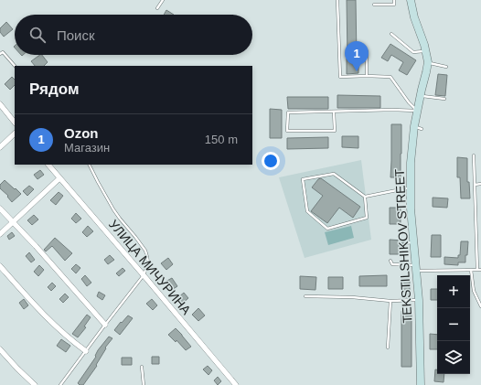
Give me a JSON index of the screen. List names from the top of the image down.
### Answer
{
  "streets": {
    "main road": ["TEKSTILSHIKOV STREET"],
    "street": ["УЛИЦА МИЧУРИНА"]
  },
  "page": {
    "search": "Поиск",
    "pins": "1",
    "heading": "Рядом",
    "list": [
      {
        "mark": "1",
        "name": "Ozon",
        "note": "Магазин",
        "value": "150 m"
      }
    ],
    "map_buttons": ["+", "−"]
  }
}
